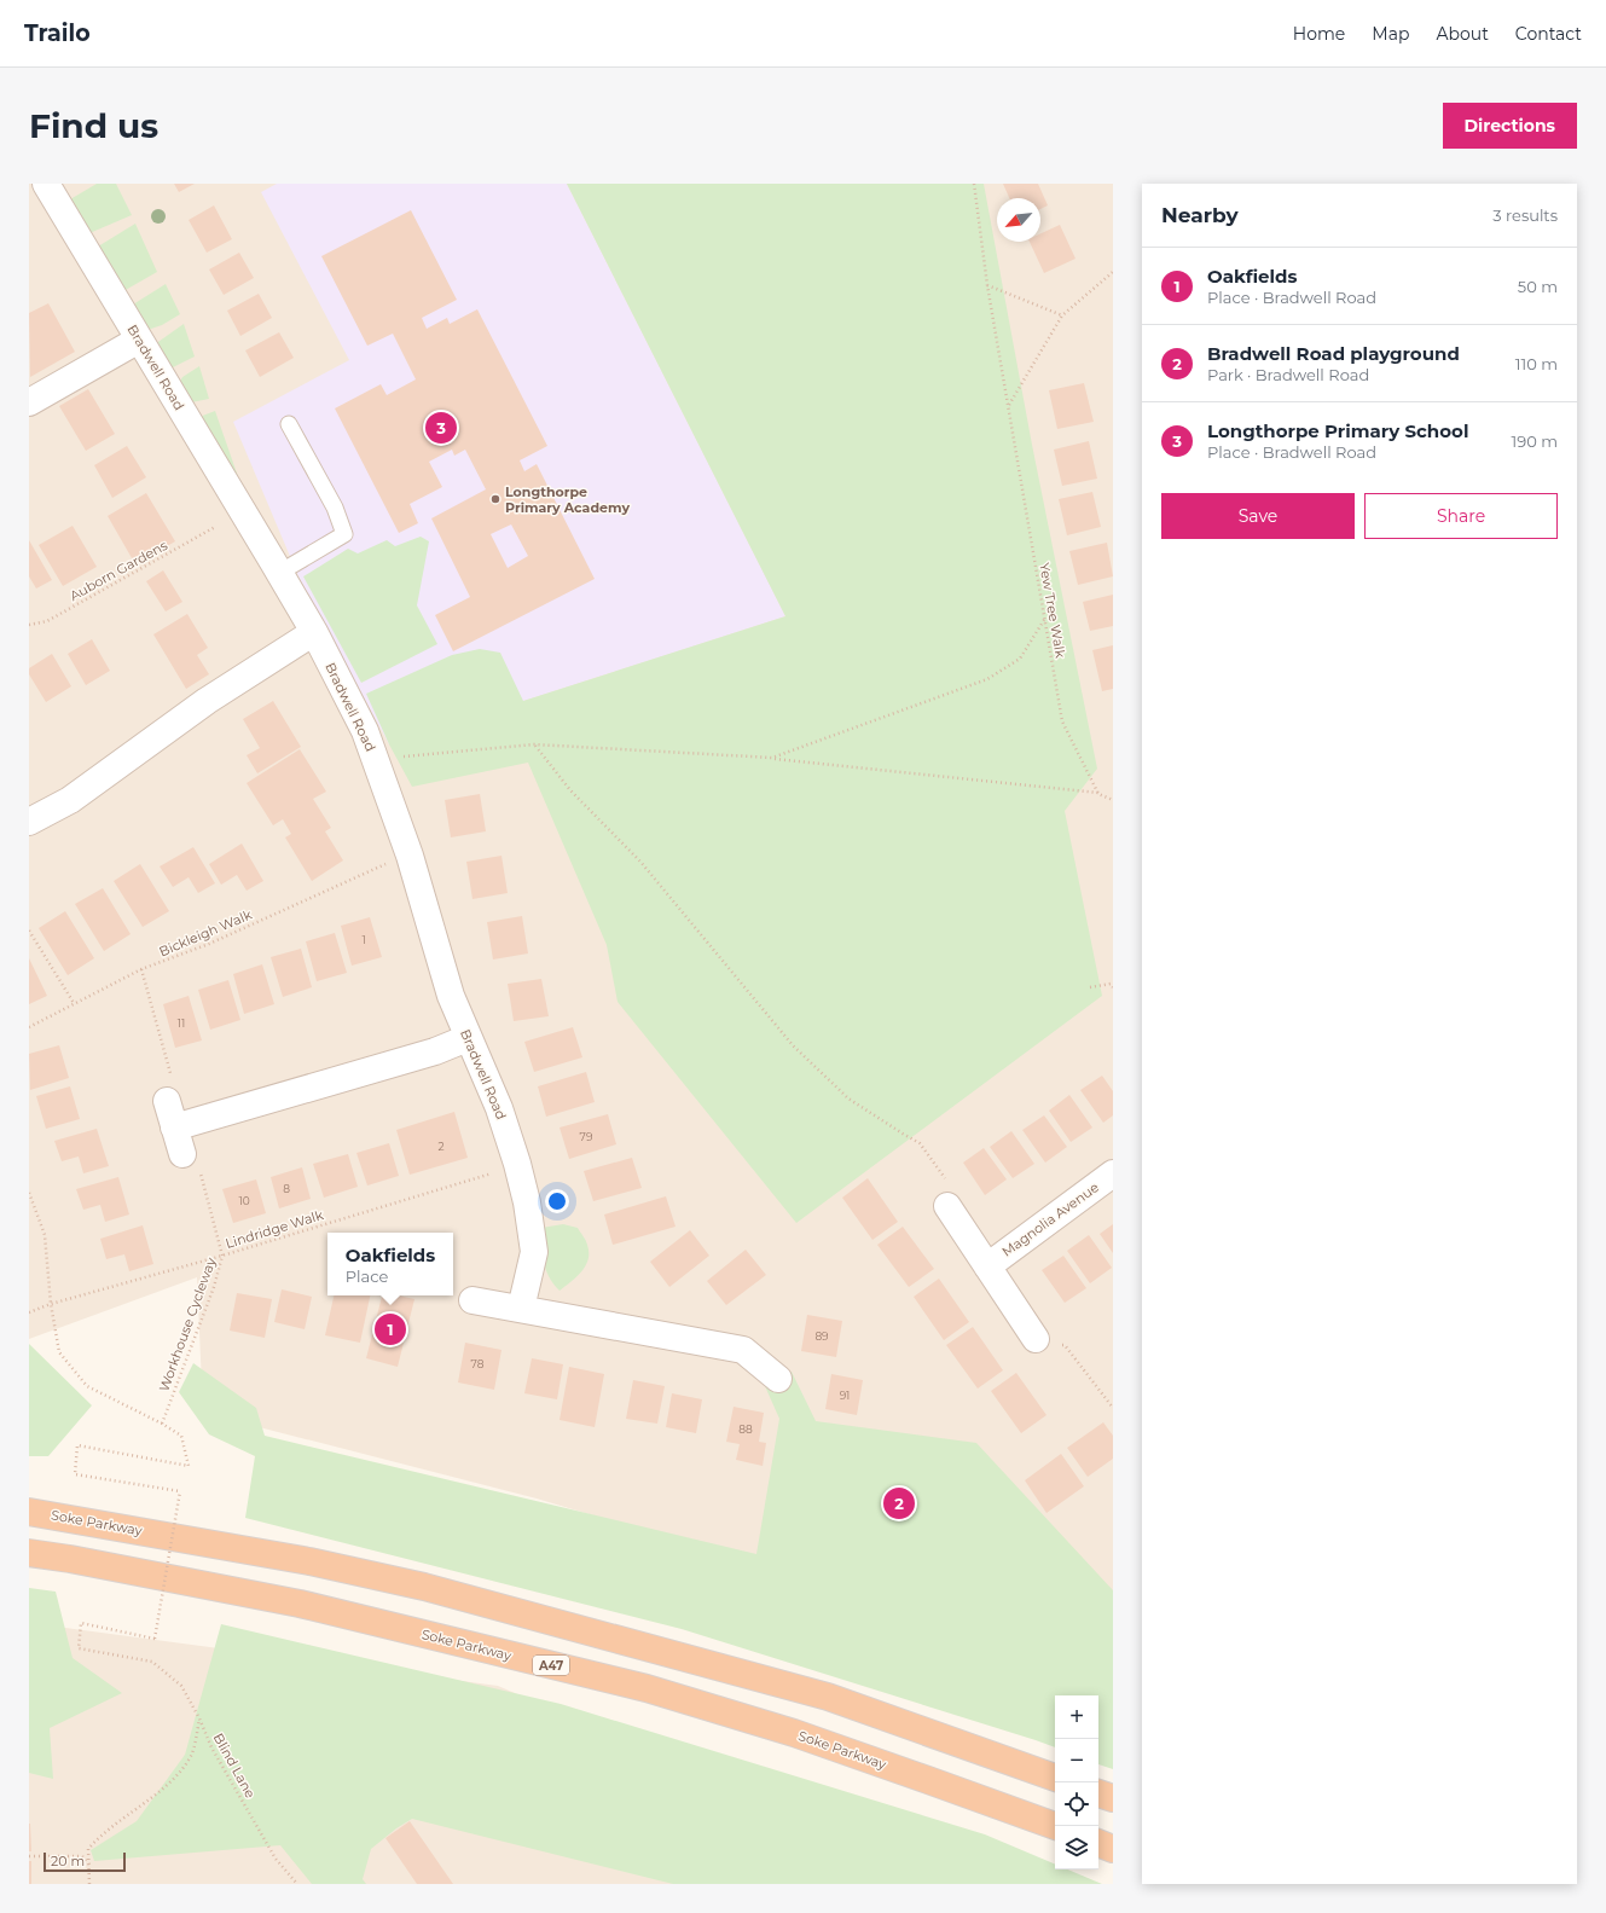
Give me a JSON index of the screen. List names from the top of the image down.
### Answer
{
  "streets": {
    "highway": ["Soke Parkway", "A47"],
    "street": ["Bradwell Road", "Magnolia Avenue"],
    "path": [
      "Auborn Gardens",
      "Yew Tree Walk",
      "Bickleigh Walk",
      "Lindridge Walk",
      "Workhouse Cycleway",
      "Blind Lane"
    ]
  },
  "crossings": [
    ["Lindridge Walk", "Workhouse Cycleway"],
    ["Workhouse Cycleway", "Blind Lane"]
  ],
  "places": ["Longthorpe Primary Academy"],
  "house_numbers": [
    "1",
    "11",
    "79",
    "2",
    "8",
    "10",
    "89",
    "78",
    "91",
    "88"
  ],
  "scale_bar": "20 m",
  "north": "bottom left",
  "page": {
    "header": "Trailo",
    "nav": [
      "Home",
      "Map",
      "About",
      "Contact"
    ],
    "buttons": [
      "Directions",
      ["Save", "Share"]
    ],
    "title": "Find us",
    "heading": ["Nearby", "3 results"],
    "list": [
      {
        "mark": "1",
        "name": "Oakfields",
        "note": "Place · Bradwell Road",
        "value": "50 m"
      },
      {
        "mark": "2",
        "name": "Bradwell Road playground",
        "note": "Park · Bradwell Road",
        "value": "110 m"
      },
      {
        "mark": "3",
        "name": "Longthorpe Primary School",
        "note": "Place · Bradwell Road",
        "value": "190 m"
      }
    ],
    "pins": ["3", "1", "2"],
    "popup": ["Oakfields", "Place"],
    "map_buttons": ["+", "−"],
    "scale": "20 m"
  }
}
